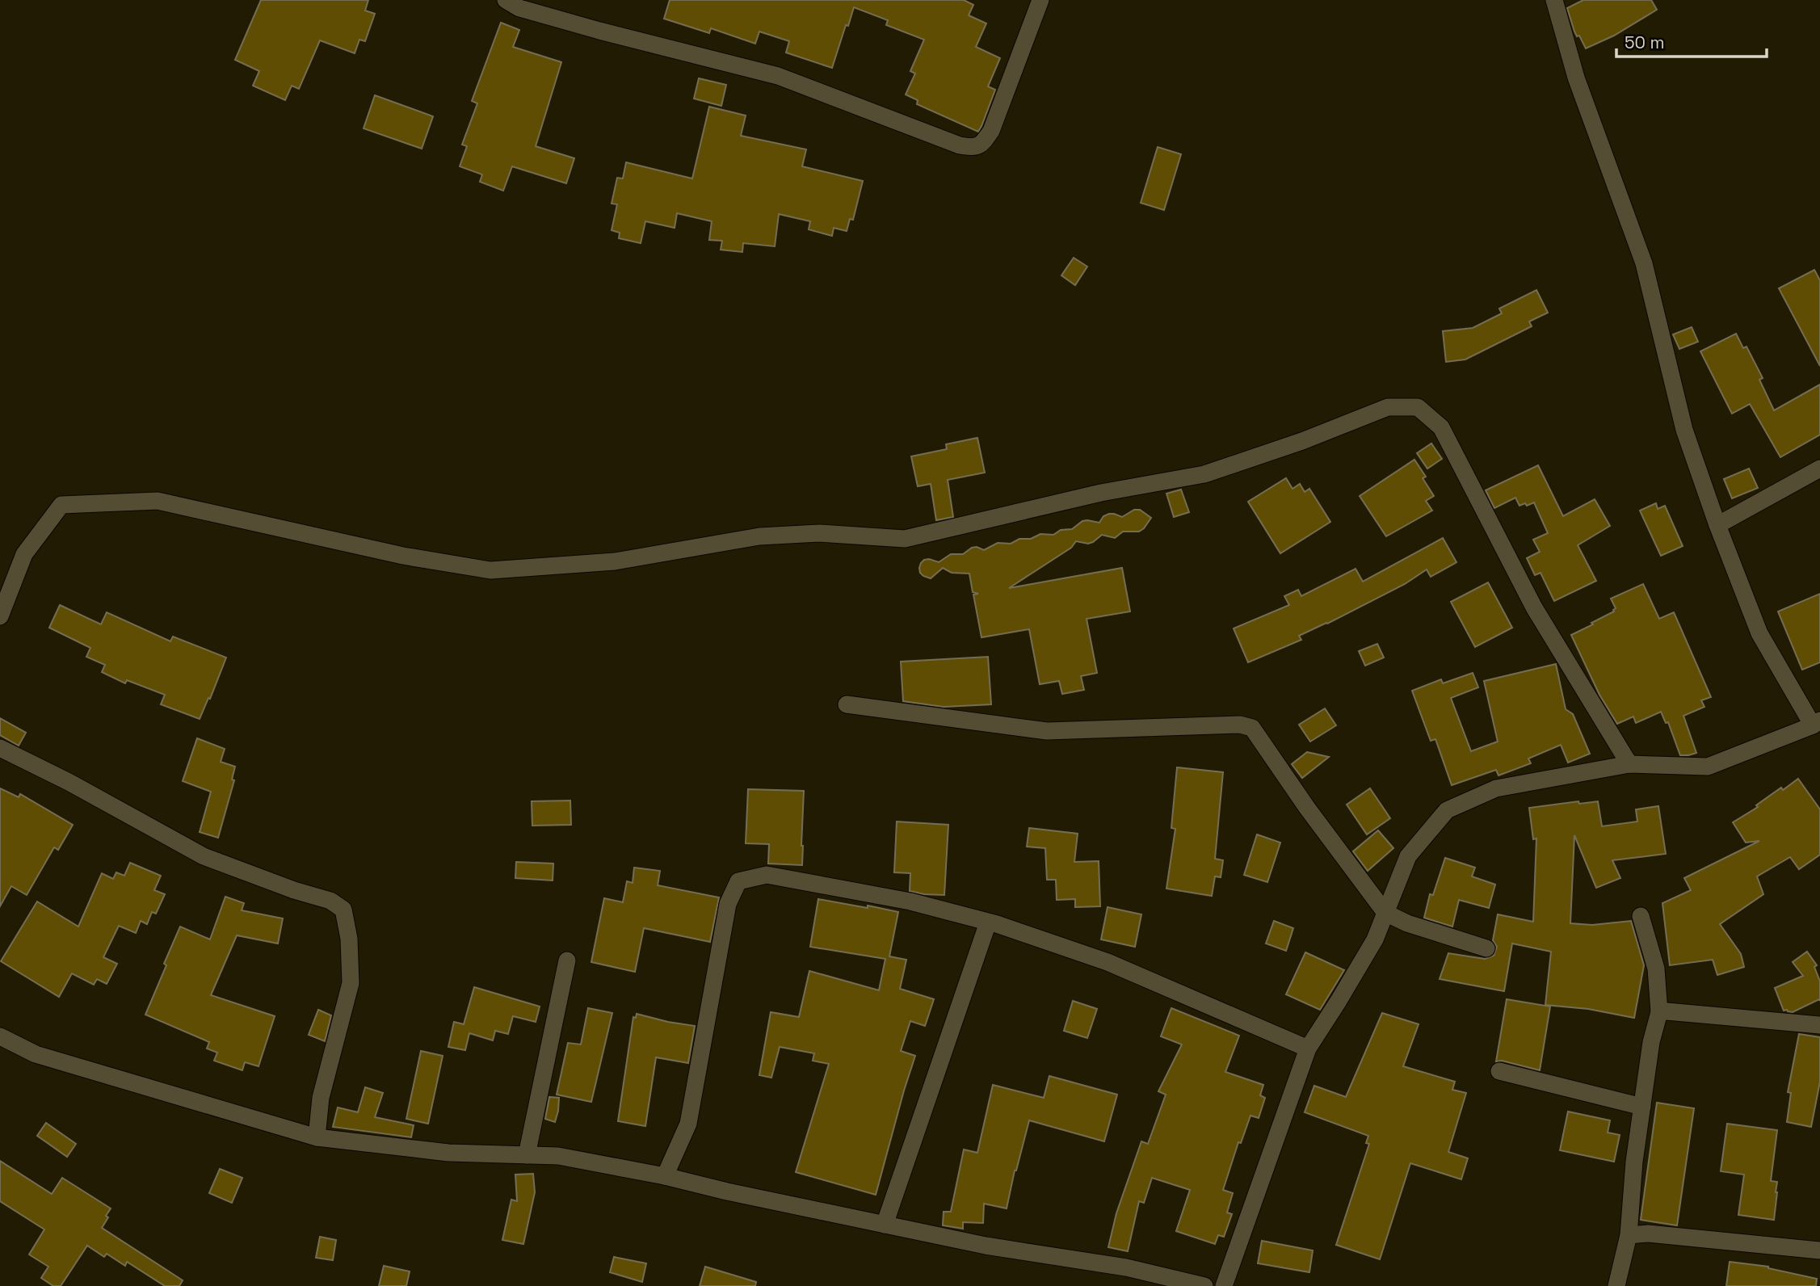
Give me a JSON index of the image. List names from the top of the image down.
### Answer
{
  "scale_bar": "50 m"
}
